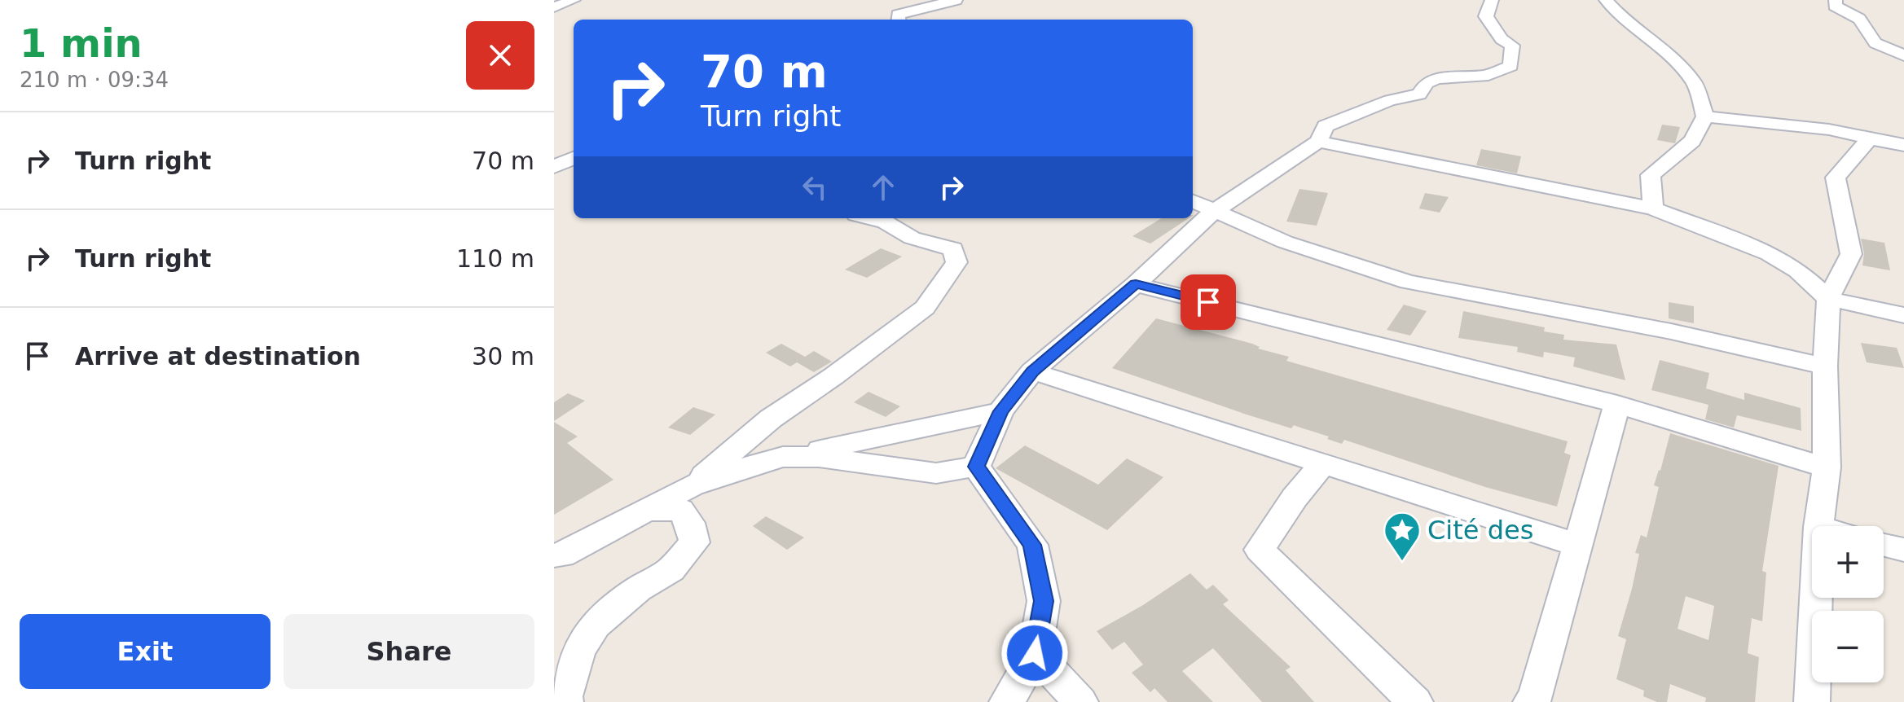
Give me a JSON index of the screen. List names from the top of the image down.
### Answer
{
  "places": {
    "place": ["Cité des"]
  },
  "page": {
    "heading": ["1 min", "210 m · 09:34"],
    "turn": ["70 m", "Turn right"],
    "list": [
      {
        "name": "Turn right",
        "value": "70 m"
      },
      {
        "name": "Turn right",
        "value": "110 m"
      },
      {
        "name": "Arrive at destination",
        "value": "30 m"
      }
    ],
    "map_buttons": ["+", "−"],
    "buttons": ["Exit", "Share"]
  }
}
